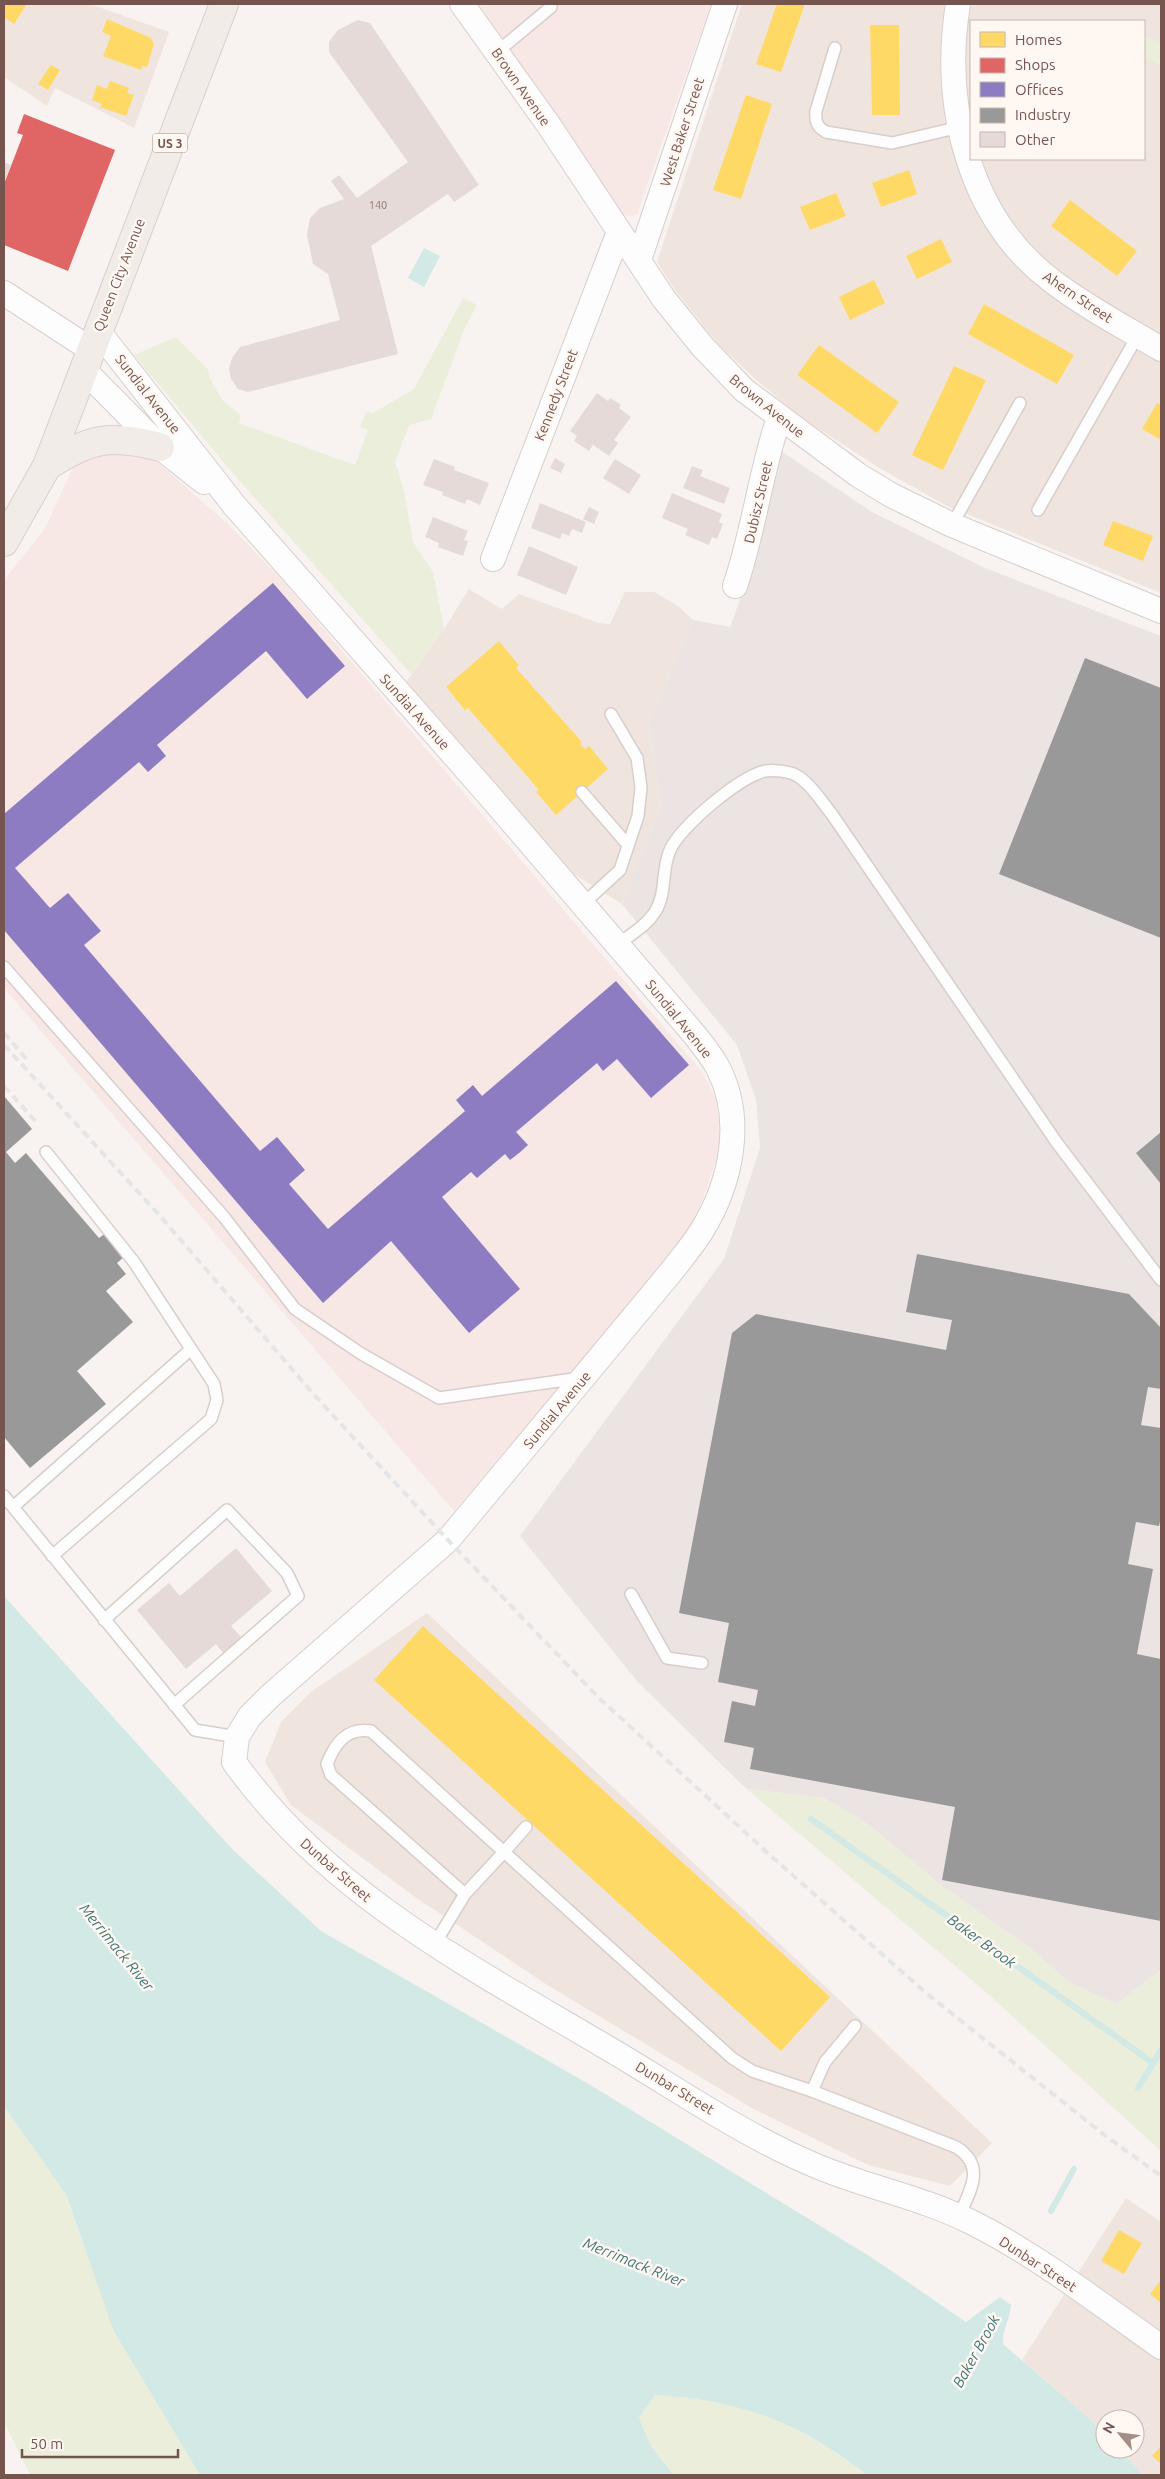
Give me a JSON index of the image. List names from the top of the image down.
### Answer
{
  "streets": {
    "main road": ["US 3", "Queen City Avenue"],
    "street": [
      "Brown Avenue",
      "West Baker Street",
      "Ahern Street",
      "Sundial Avenue",
      "Kennedy Street",
      "Dubisz Street",
      "Dunbar Street"
    ]
  },
  "crossings": [
    ["Brown Avenue", "West Baker Street"],
    ["Brown Avenue", "Kennedy Street"],
    ["Brown Avenue", "Dubisz Street"],
    ["Queen City Avenue", "Sundial Avenue"],
    ["Sundial Avenue", "Dunbar Street"]
  ],
  "water": ["Baker Brook", "Merrimack River"],
  "house_numbers": ["140"],
  "legend": [
    "Homes",
    "Shops",
    "Offices",
    "Industry",
    "Other"
  ],
  "scale_bar": "50 m",
  "north": "top left"
}
